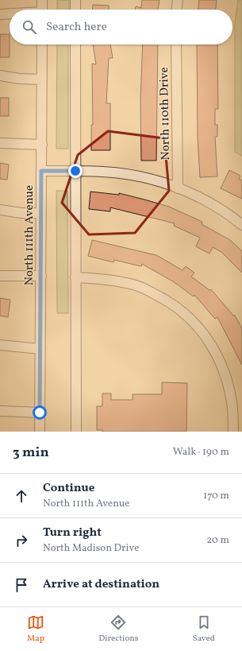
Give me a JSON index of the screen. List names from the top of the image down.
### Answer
{
  "streets": {
    "street": ["North 110th Drive", "North 111th Avenue"]
  },
  "page": {
    "search": "Search here",
    "heading": ["3 min", "Walk · 190 m"],
    "list": [
      ["Continue", "North 111th Avenue", "170 m"],
      ["Turn right", "North Madison Drive", "20 m"],
      "Arrive at destination"
    ],
    "nav": ["Map", "Directions", "Saved"]
  }
}
